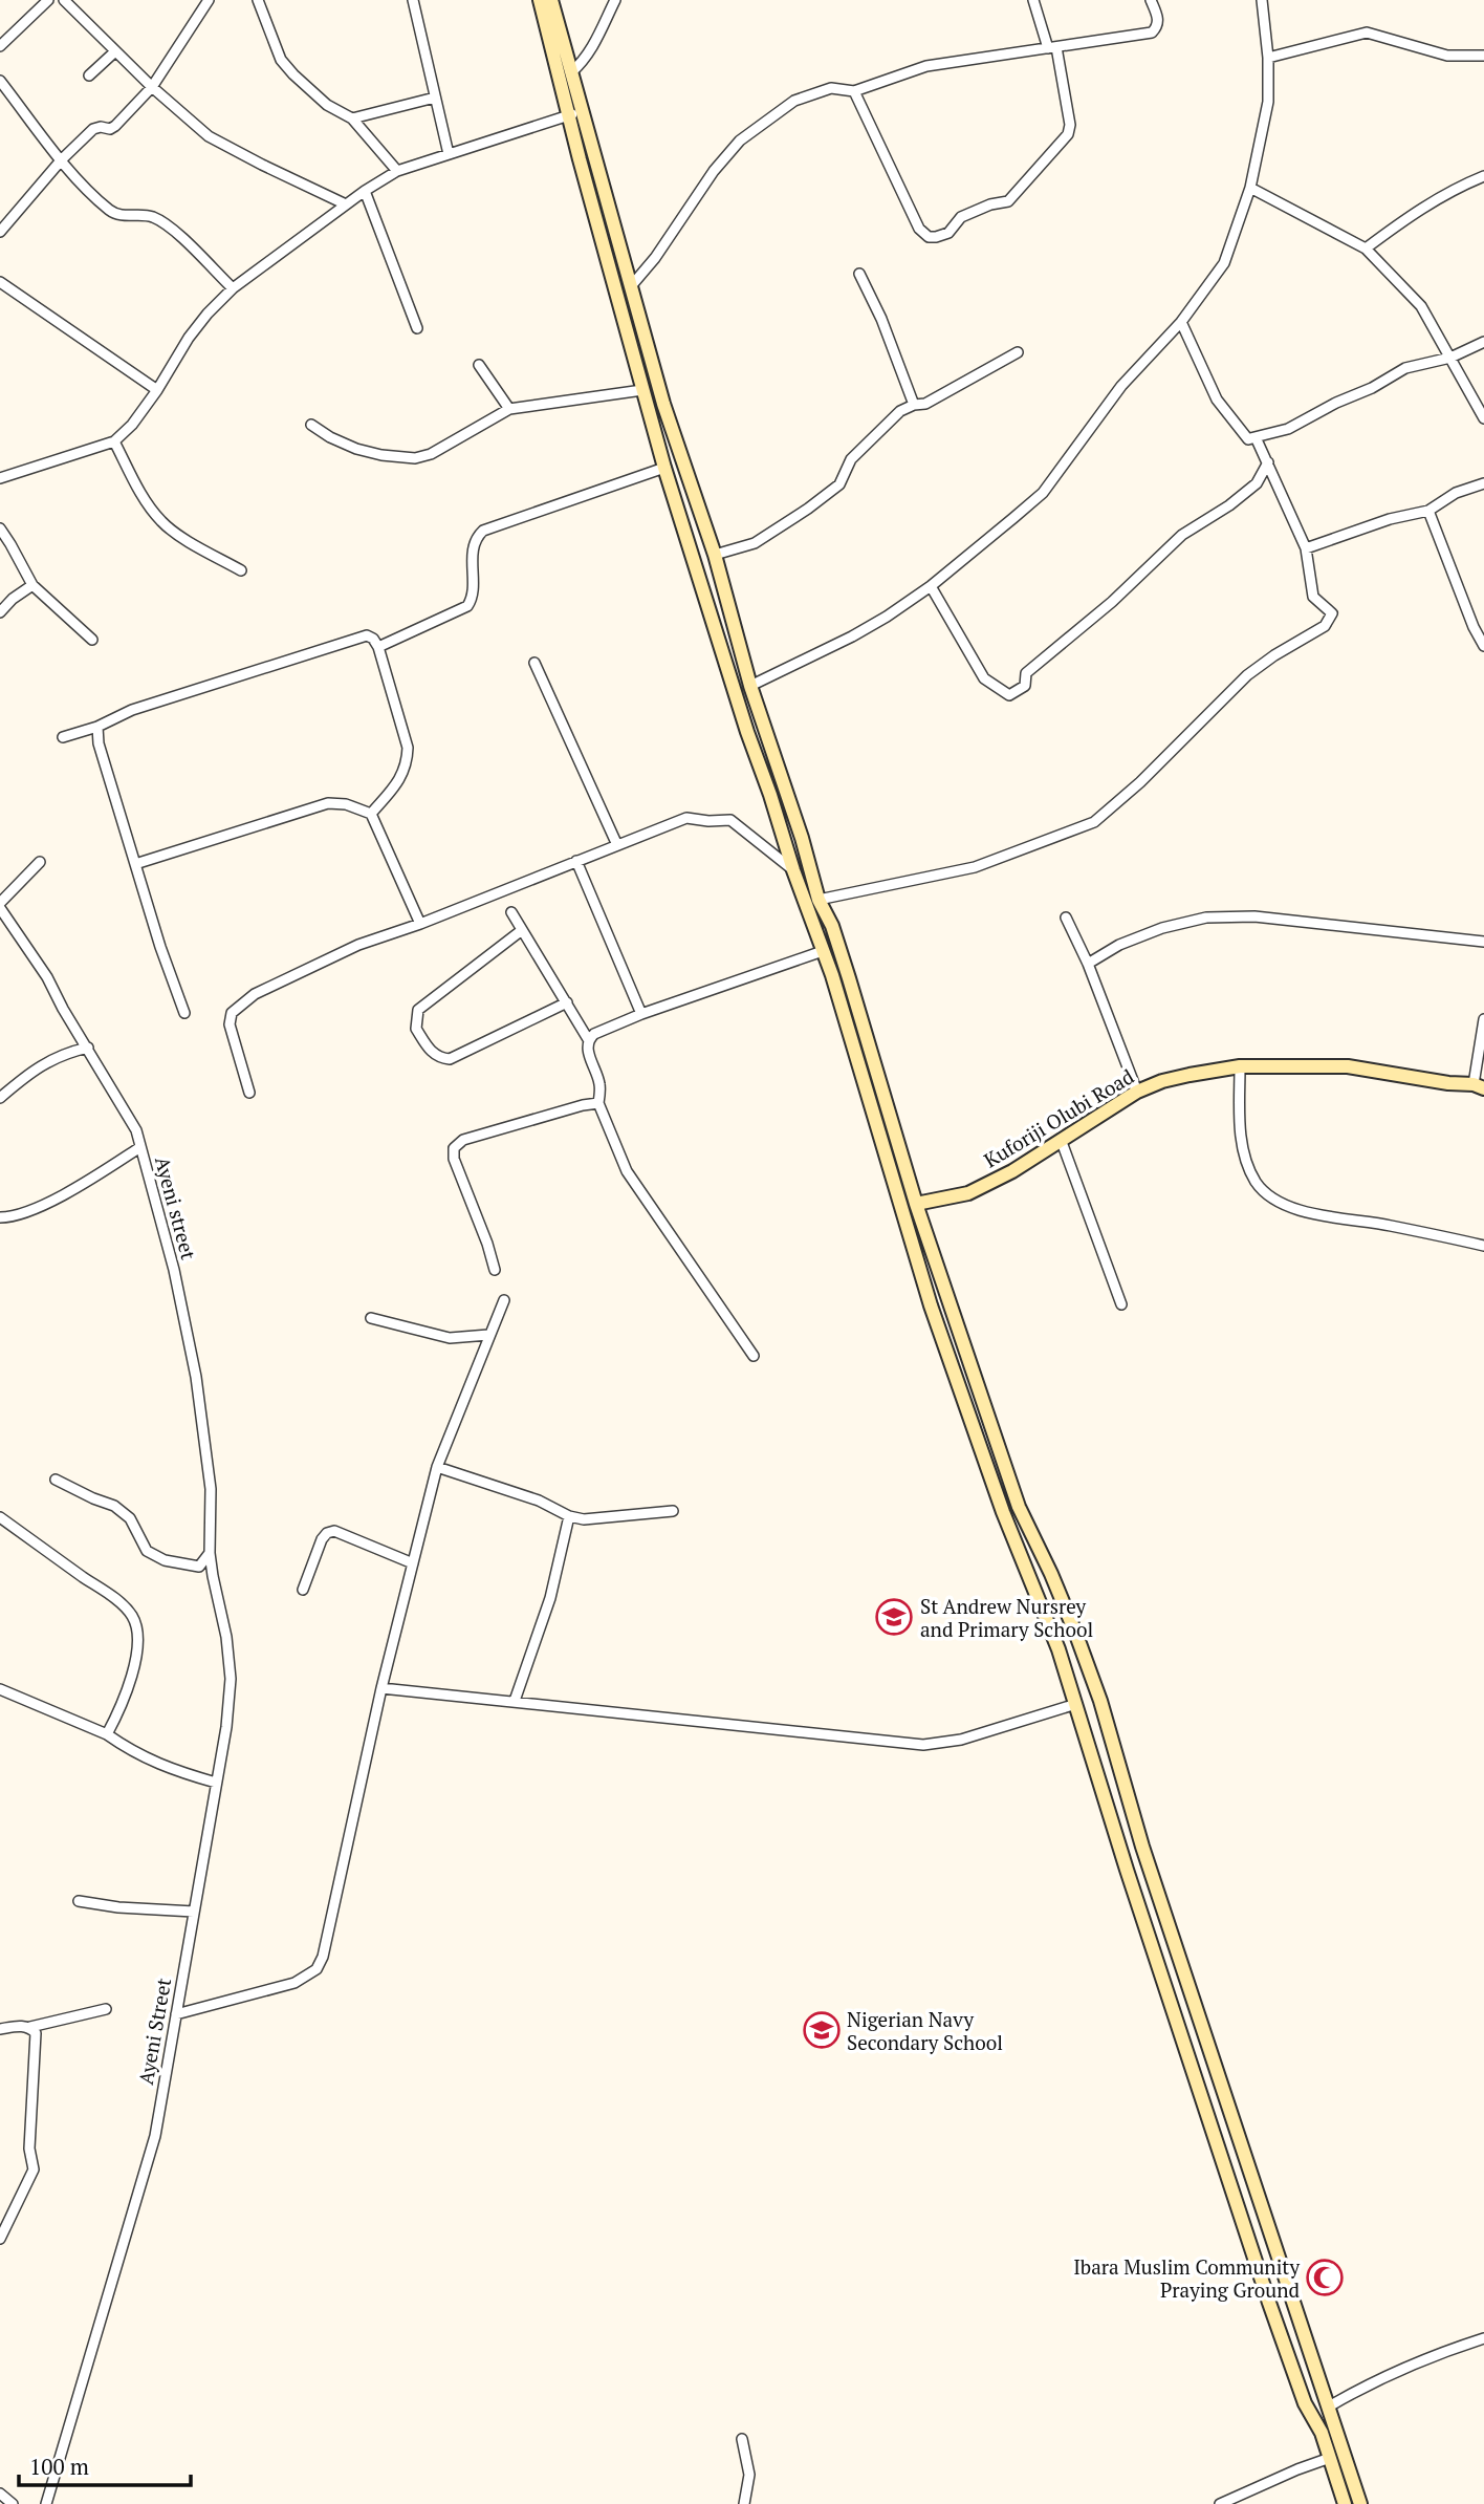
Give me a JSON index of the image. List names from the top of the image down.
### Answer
{
  "streets": {
    "main road": ["Kuforiji Olubi Road"],
    "street": ["Ayeni street", "Ayeni Street"]
  },
  "crossings": [
    ["Ayeni street", "Ayeni Street"]
  ],
  "places": {
    "school or university": ["St Andrew Nursrey and Primary School", "Nigerian Navy Secondary School"],
    "mosque": ["Ibara Muslim Community Praying Ground"]
  },
  "scale_bar": "100 m"
}
